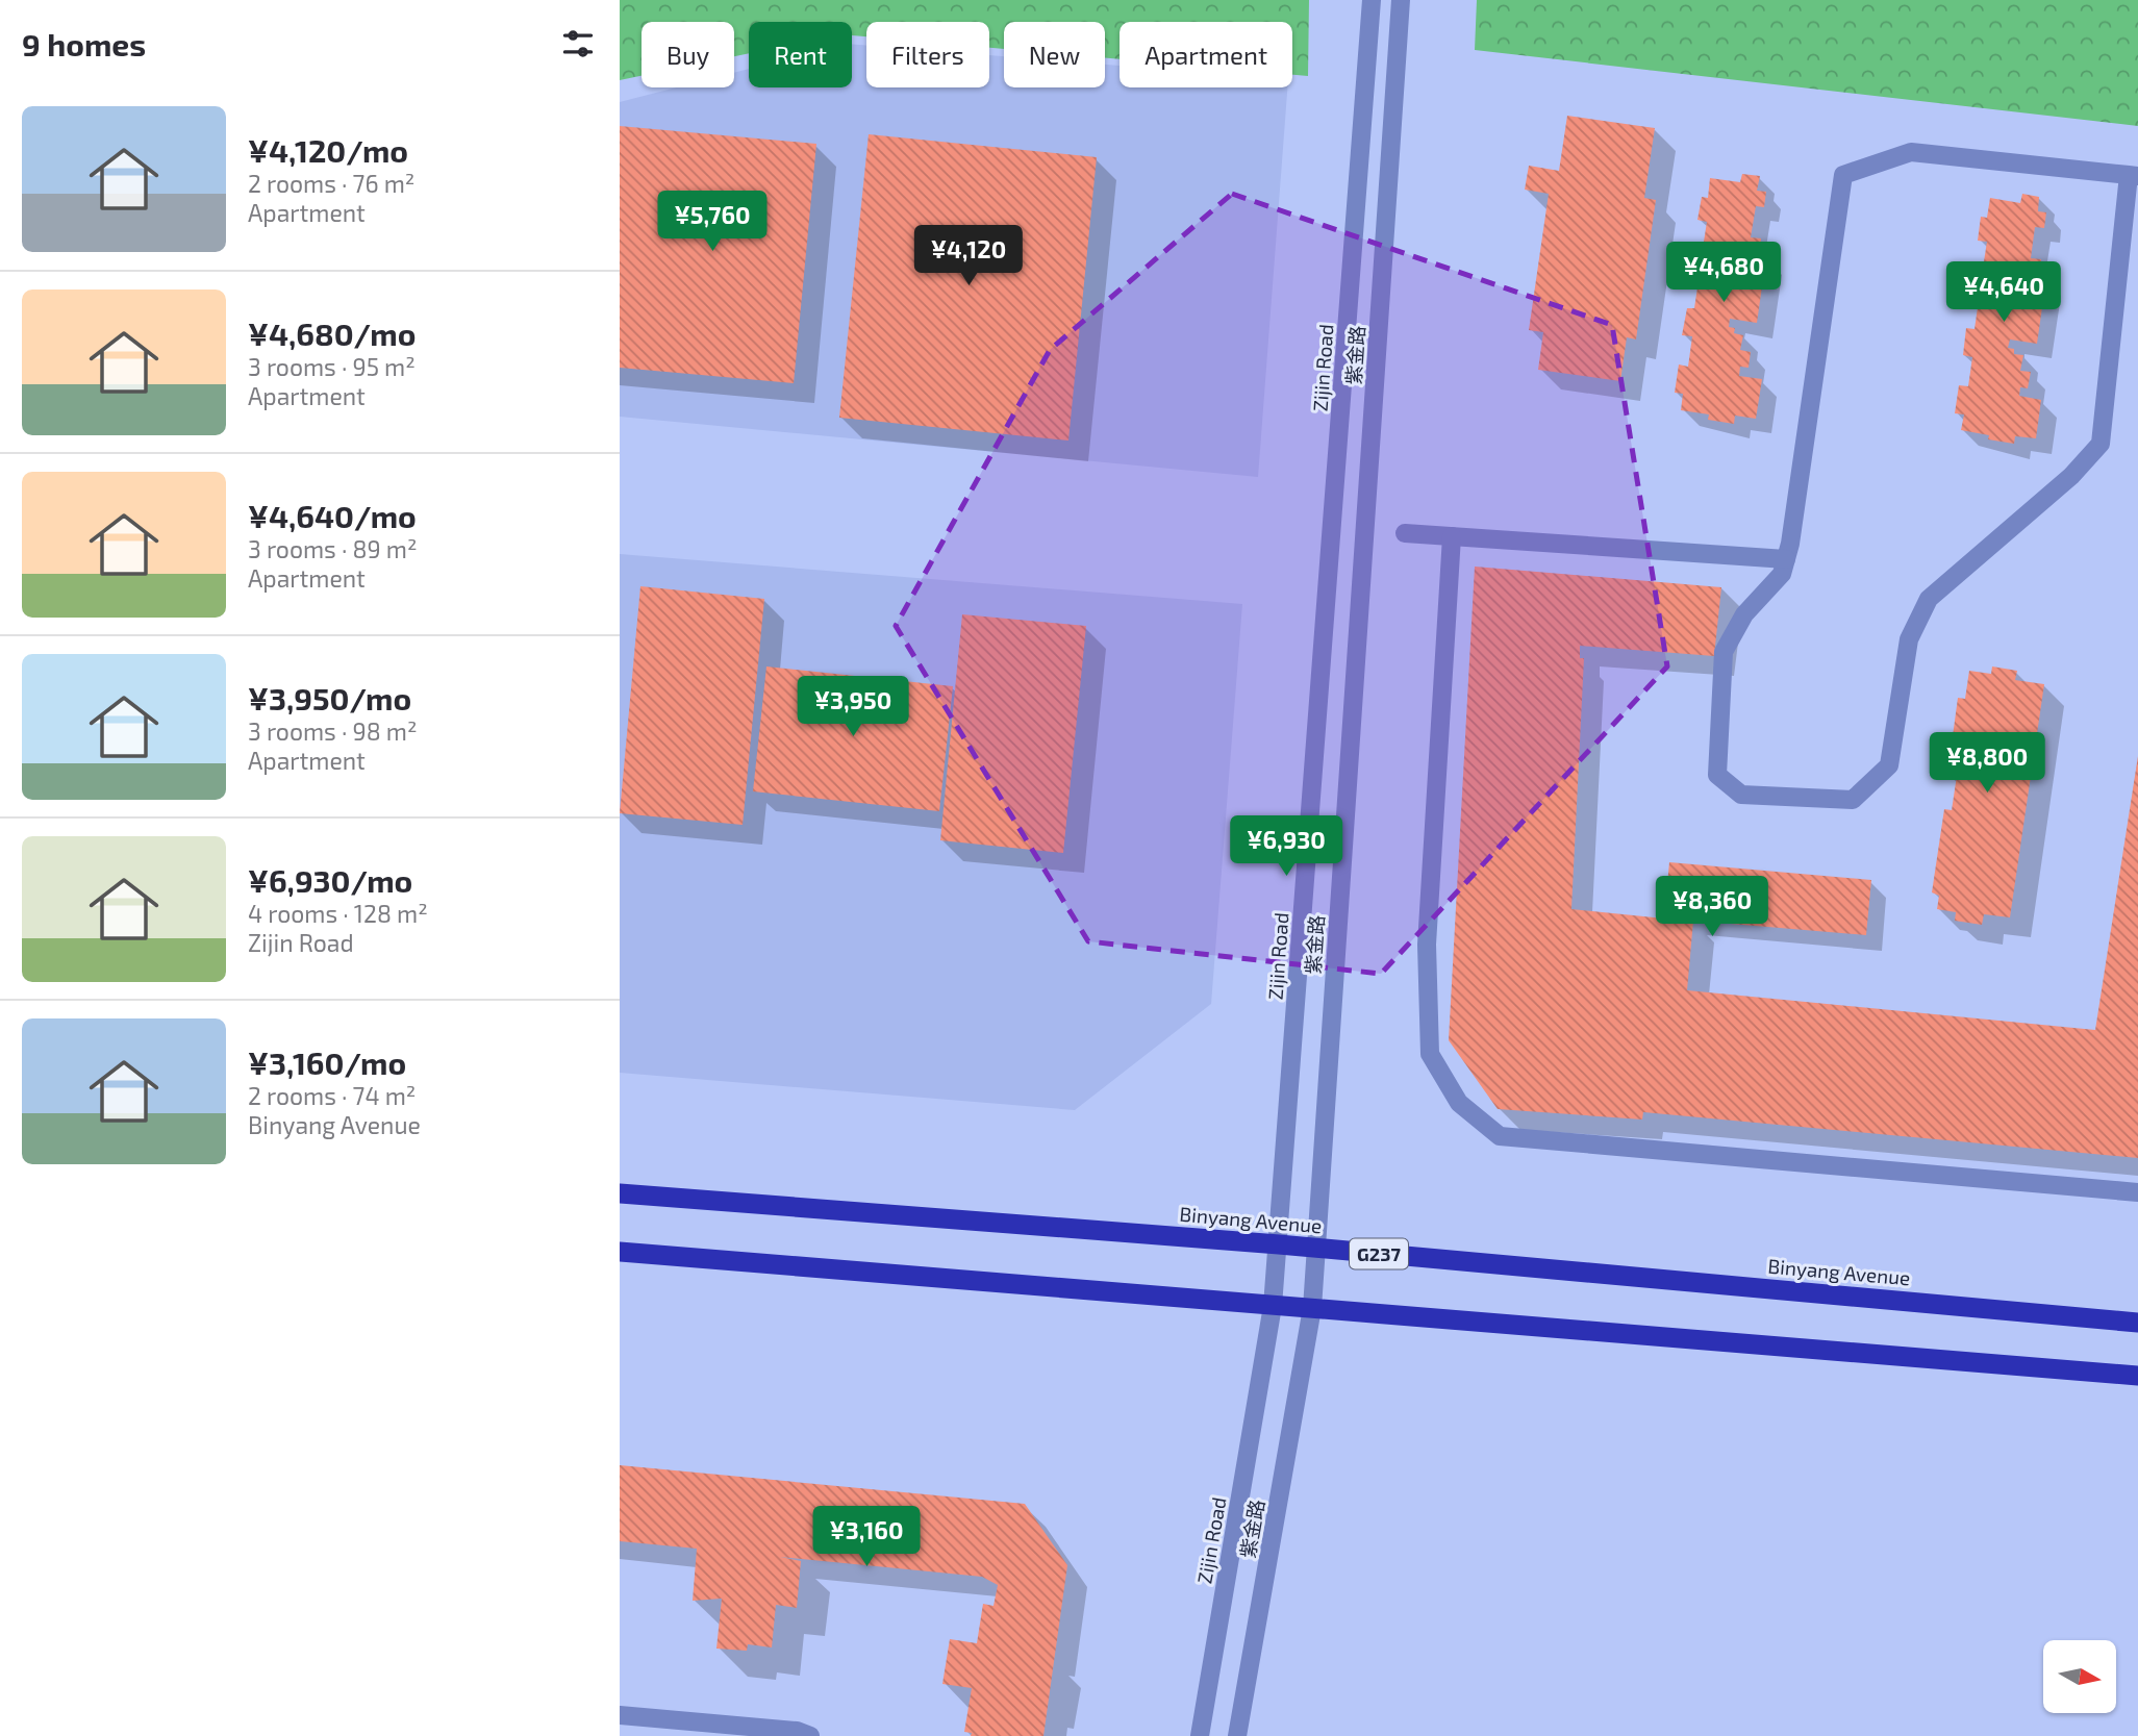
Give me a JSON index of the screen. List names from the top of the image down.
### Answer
{
  "streets": {
    "highway": ["Binyang Avenue", "G237"],
    "street": ["紫金路", "Zijin Road"]
  },
  "crossings": [
    ["紫金路", "Binyang Avenue"],
    ["Zijin Road", "Binyang Avenue"]
  ],
  "north": "right",
  "page": {
    "heading": "9 homes",
    "chip": [
      "Buy",
      "Rent",
      "Filters",
      "New",
      "Apartment"
    ],
    "list": [
      {
        "name": "¥4,120/mo",
        "note": "2 rooms · 76 m² · Apartment"
      },
      {
        "name": "¥4,680/mo",
        "note": "3 rooms · 95 m² · Apartment"
      },
      {
        "name": "¥4,640/mo",
        "note": "3 rooms · 89 m² · Apartment"
      },
      {
        "name": "¥3,950/mo",
        "note": "3 rooms · 98 m² · Apartment"
      },
      {
        "name": "¥6,930/mo",
        "note": "4 rooms · 128 m² · Zijin Road"
      },
      {
        "name": "¥3,160/mo",
        "note": "2 rooms · 74 m² · Binyang Avenue"
      }
    ],
    "price": [
      "¥5,760",
      "¥4,120",
      "¥4,680",
      "¥4,640",
      "¥3,950",
      "¥8,800",
      "¥6,930",
      "¥8,360",
      "¥3,160"
    ]
  }
}
